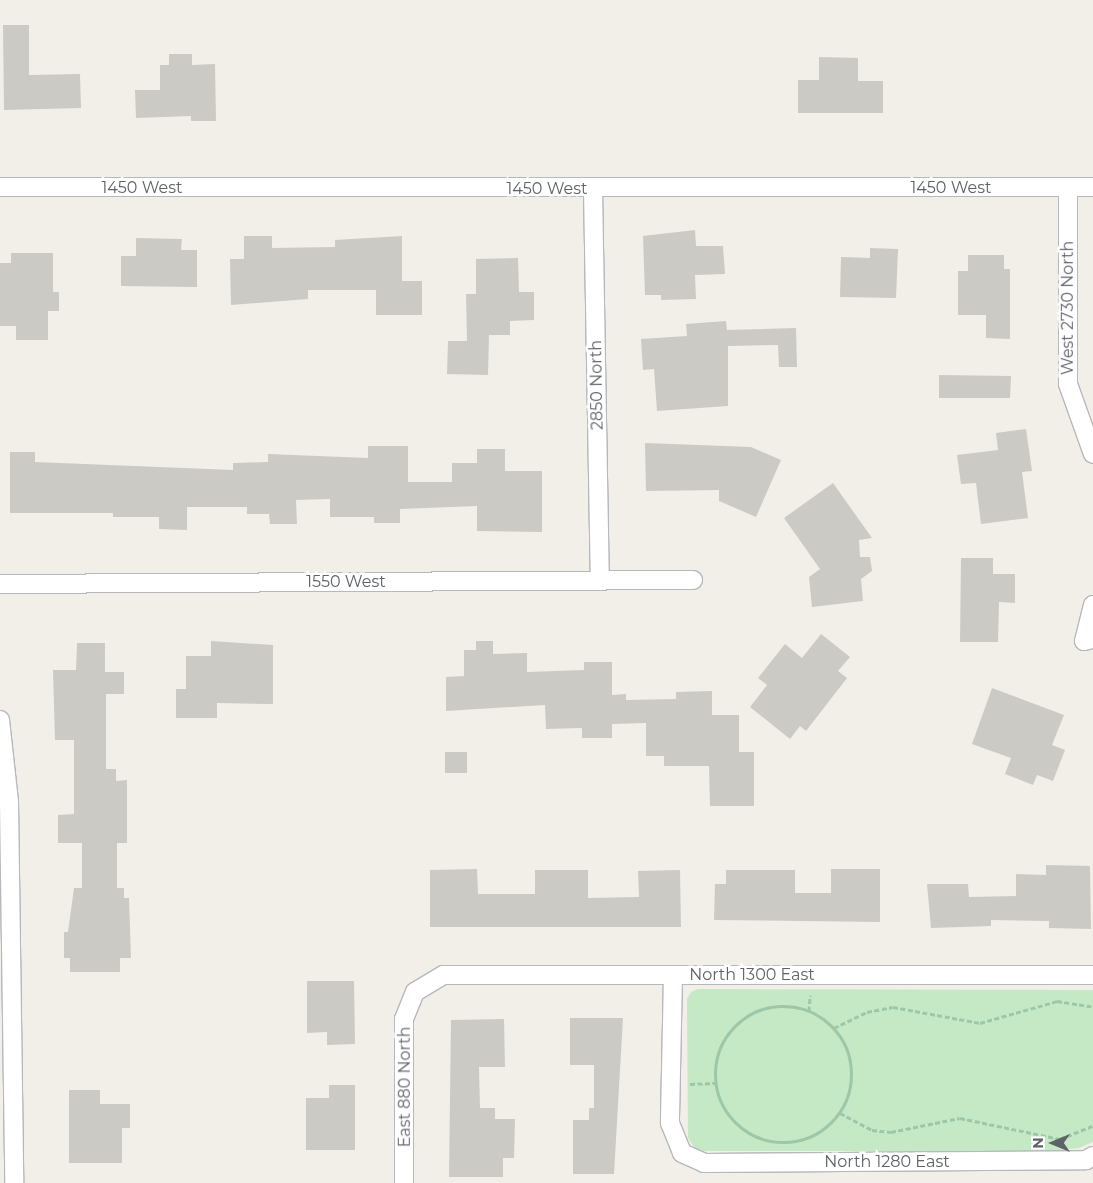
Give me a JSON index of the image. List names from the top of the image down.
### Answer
{
  "streets": {
    "street": [
      "1450 West",
      "West 2730 North",
      "2850 North",
      "1550 West",
      "North 1300 East",
      "East 880 North",
      "North 1280 East"
    ]
  },
  "crossings": [
    ["1450 West", "West 2730 North"],
    ["1450 West", "2850 North"],
    ["2850 North", "1550 West"],
    ["North 1300 East", "East 880 North"]
  ],
  "north": "left"
}
